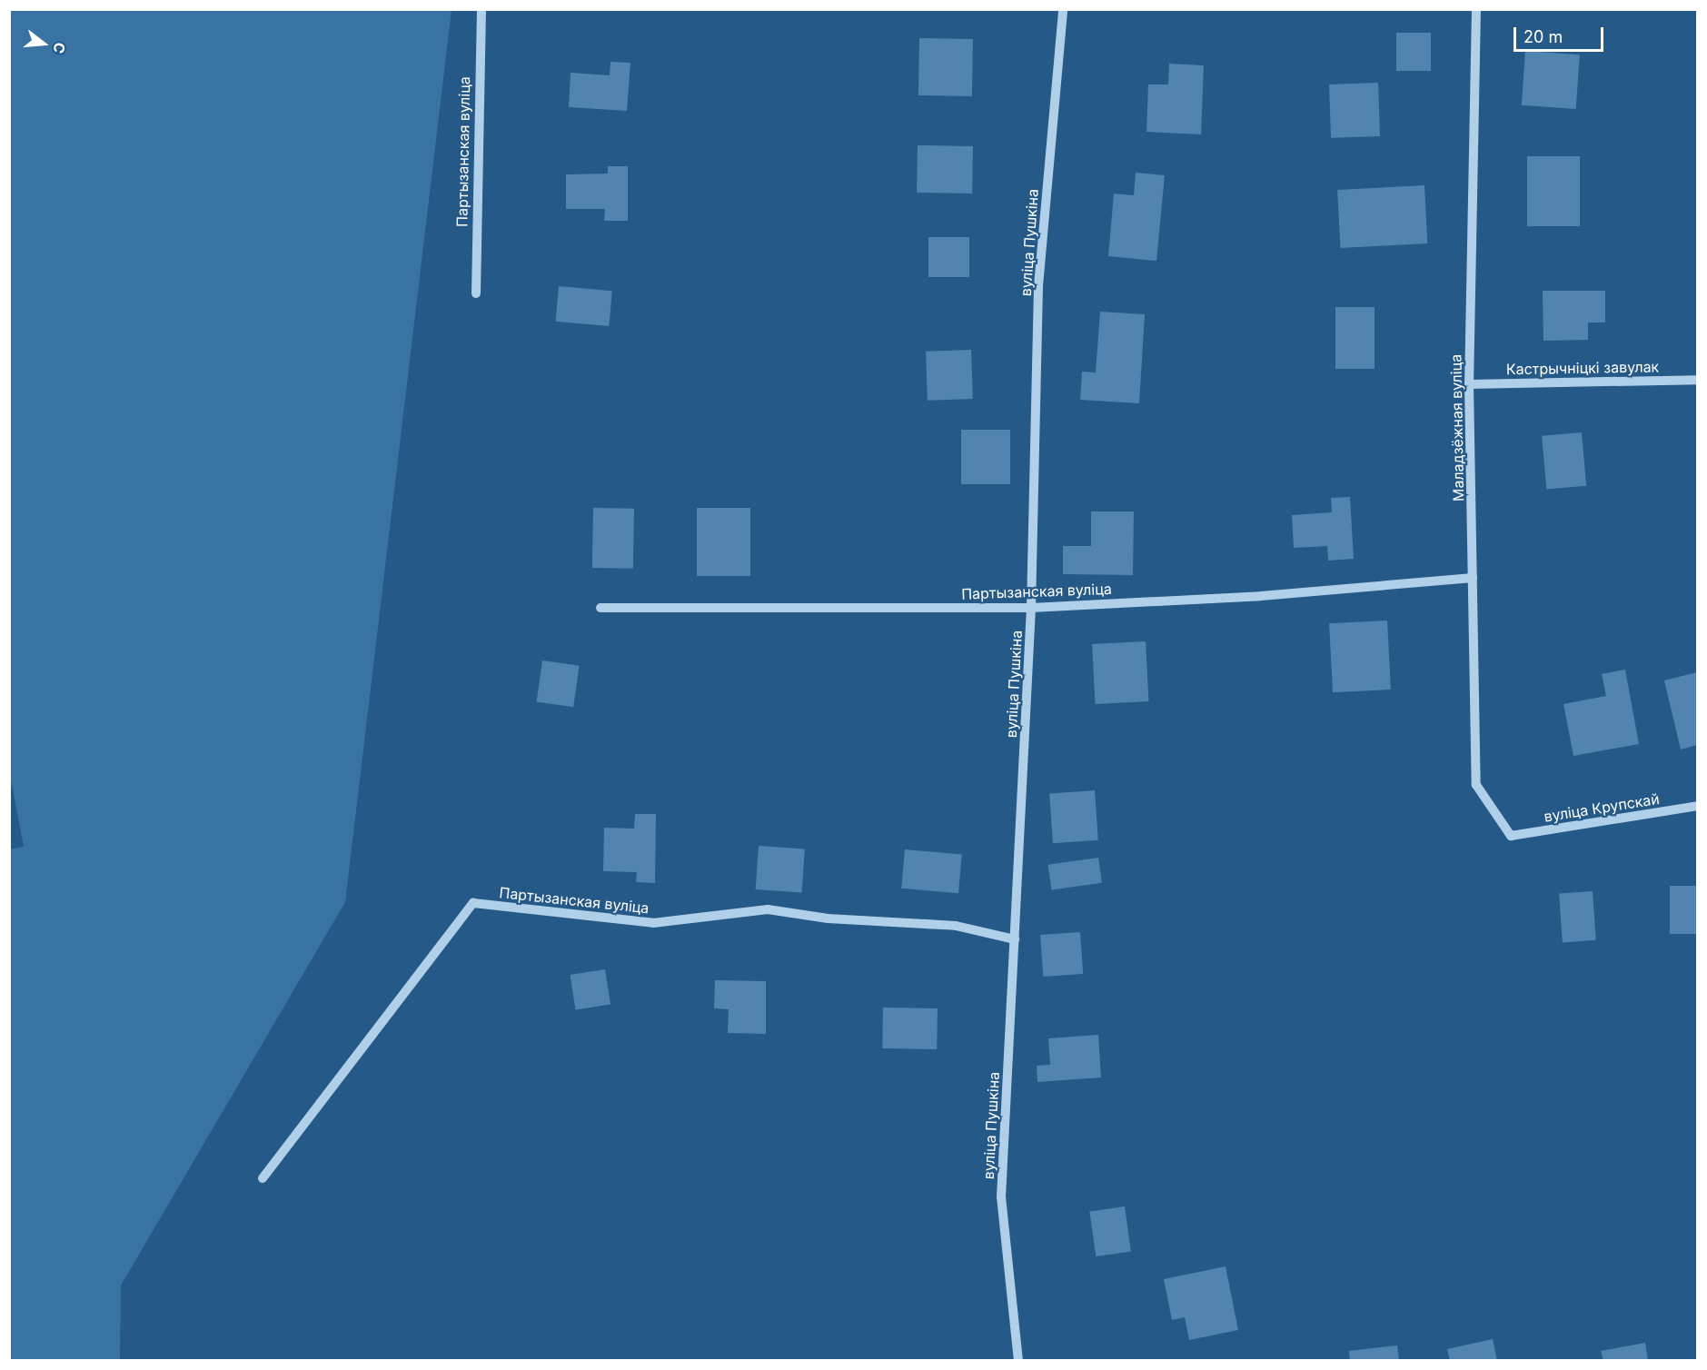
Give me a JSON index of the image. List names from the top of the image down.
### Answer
{
  "streets": {
    "street": [
      "Партызанская вуліца",
      "вуліца Пушкіна",
      "Кастрычніцкі завулак",
      "Маладзёжная вуліца",
      "вуліца Крупскай"
    ]
  },
  "crossings": [
    ["Партызанская вуліца", "вуліца Пушкіна"],
    ["Партызанская вуліца", "Маладзёжная вуліца"],
    ["Кастрычніцкі завулак", "Маладзёжная вуліца"],
    ["Маладзёжная вуліца", "вуліца Крупскай"]
  ],
  "scale_bar": "20 m",
  "north": "right"
}
